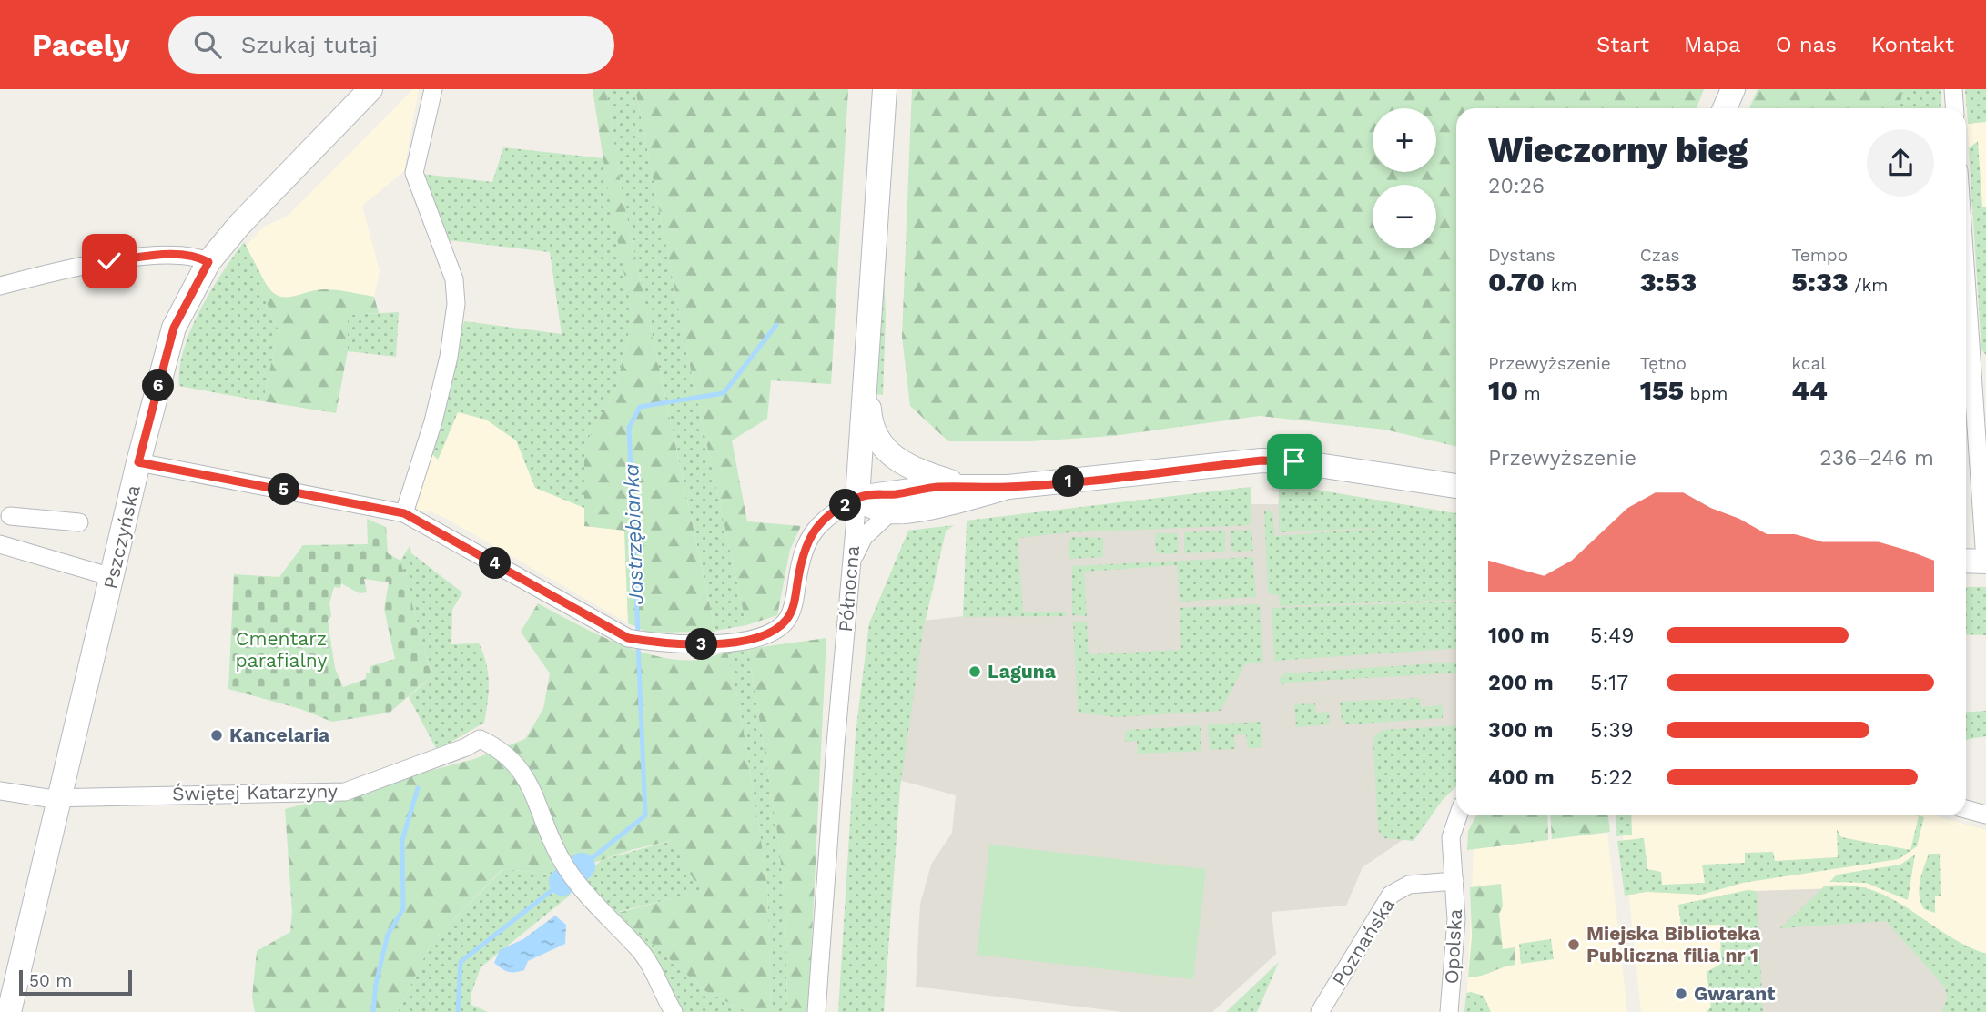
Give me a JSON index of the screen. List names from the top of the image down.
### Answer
{
  "streets": {
    "street": [
      "Pszczyńska",
      "Północna",
      "Świętej Katarzyny",
      "Poznańska",
      "Opolska"
    ]
  },
  "crossings": [
    ["Pszczyńska", "Świętej Katarzyny"],
    ["Poznańska", "Opolska"]
  ],
  "water": ["Jastrzębianka"],
  "parks": ["Cmentarz parafialny"],
  "places": [
    "Laguna",
    "Kancelaria",
    "Miejska Biblioteka Publiczna filia nr 1",
    "Gwarant"
  ],
  "scale_bar": "50 m",
  "page": {
    "header": "Pacely",
    "search": "Szukaj tutaj",
    "nav": [
      "Start",
      "Mapa",
      "O nas",
      "Kontakt"
    ],
    "map_buttons": ["+", "−"],
    "heading": ["Wieczorny bieg", "20:26"],
    "stats": [
      ["Dystans", "0.70 km"],
      ["Czas", "3:53"],
      ["Tempo", "5:33 /km"],
      ["Przewyższenie", "10 m"],
      ["Tętno", "155 bpm"],
      ["kcal", "44"]
    ],
    "pins": [
      "6",
      "1",
      "5",
      "2",
      "4",
      "3"
    ],
    "chart": ["Przewyższenie", "236–246 m"],
    "list": [
      {
        "name": "100 m",
        "note": "5:49"
      },
      {
        "name": "200 m",
        "note": "5:17"
      },
      {
        "name": "300 m",
        "note": "5:39"
      },
      {
        "name": "400 m",
        "note": "5:22"
      }
    ],
    "scale": "50 m"
  }
}
